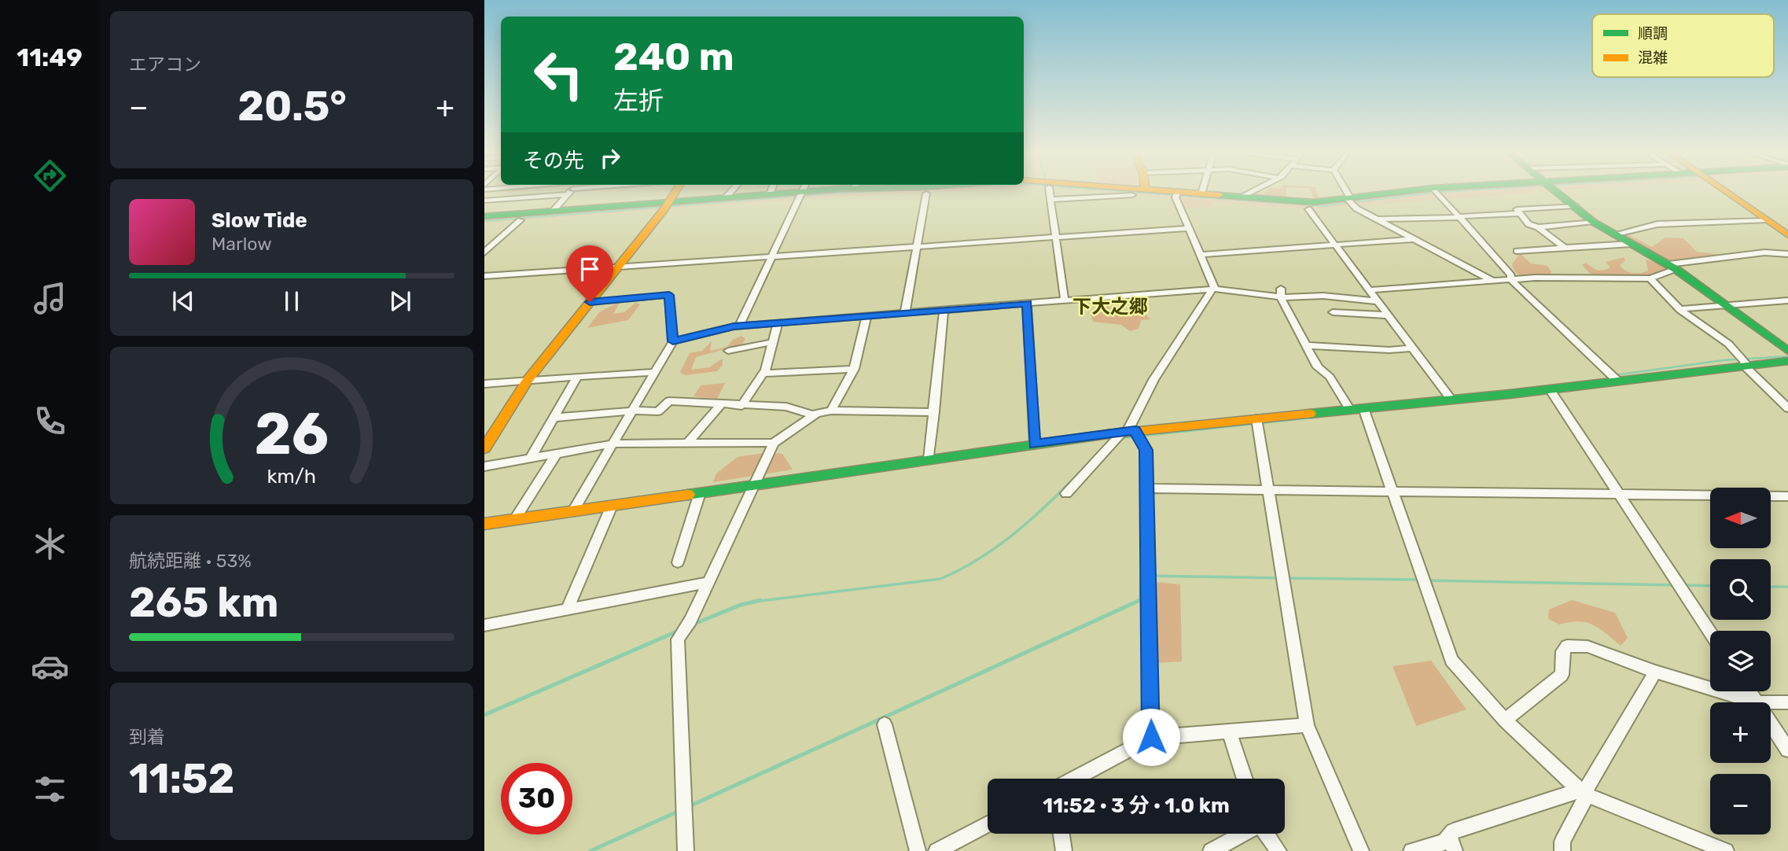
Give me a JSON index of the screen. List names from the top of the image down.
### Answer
{
  "districts": ["下大之郷"],
  "legend": ["順調", "混雑"],
  "north": "left",
  "page": {
    "tabs": "11:49",
    "tile": [
      "エアコン",
      ["航続距離 · 53%", "265 km"],
      ["到着", "11:52"]
    ],
    "turn": ["240 m", "左折"],
    "heat": ["−", "20.5°", "+"],
    "then": "その先",
    "song": ["Slow Tide", "Marlow"],
    "map_buttons": ["+", "−"],
    "limit": "30",
    "trip": "11:52 · 3 分 · 1.0 km",
    "gauge": ["26", "km/h"]
  }
}
